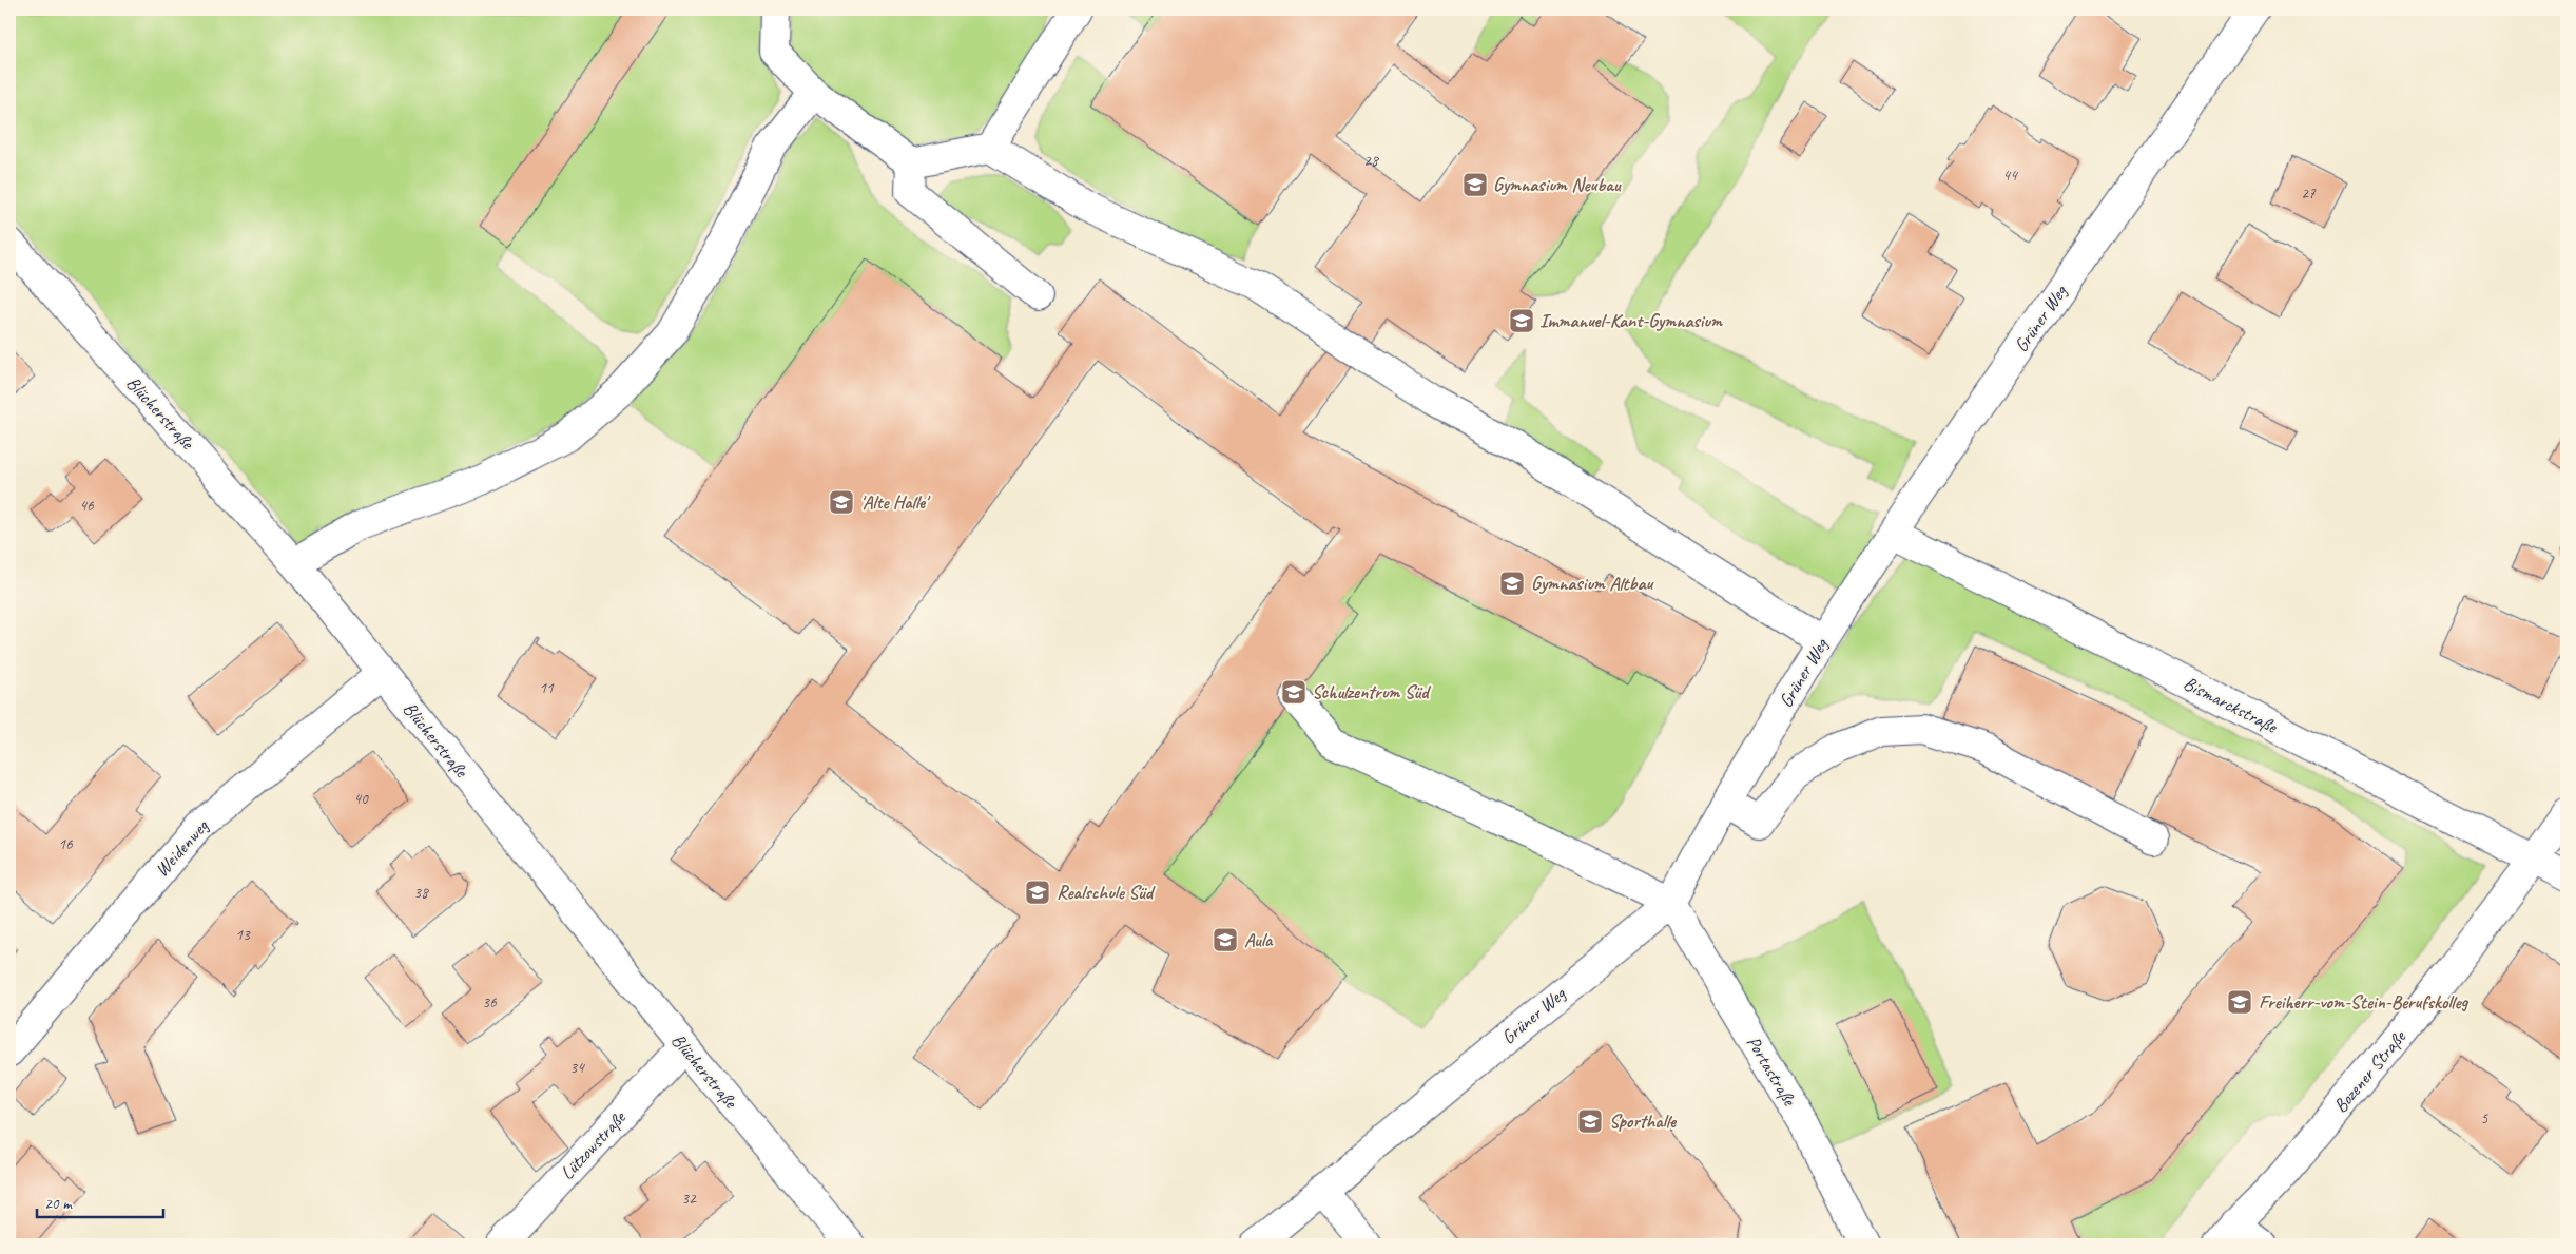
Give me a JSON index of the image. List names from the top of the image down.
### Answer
{
  "streets": {
    "street": [
      "Grüner Weg",
      "Blücherstraße",
      "Bismarckstraße",
      "Weidenweg",
      "Portastraße",
      "Bozener Straße",
      "Lützowstraße"
    ]
  },
  "crossings": [
    ["Grüner Weg", "Bismarckstraße"],
    ["Grüner Weg", "Portastraße"],
    ["Blücherstraße", "Weidenweg"],
    ["Blücherstraße", "Lützowstraße"],
    ["Bismarckstraße", "Bozener Straße"]
  ],
  "places": {
    "school or university": [
      "Gymnasium Neubau",
      "Immanuel-Kant-Gymnasium",
      "'Alte Halle'",
      "Gymnasium Altbau",
      "Schulzentrum Süd",
      "Realschule Süd",
      "Aula",
      "Freiherr-vom-Stein-Berufskolleg",
      "Sporthalle"
    ]
  },
  "house_numbers": [
    "28",
    "44",
    "27",
    "46",
    "11",
    "40",
    "16",
    "38",
    "13",
    "36",
    "34",
    "5",
    "32"
  ],
  "scale_bar": "20 m"
}
